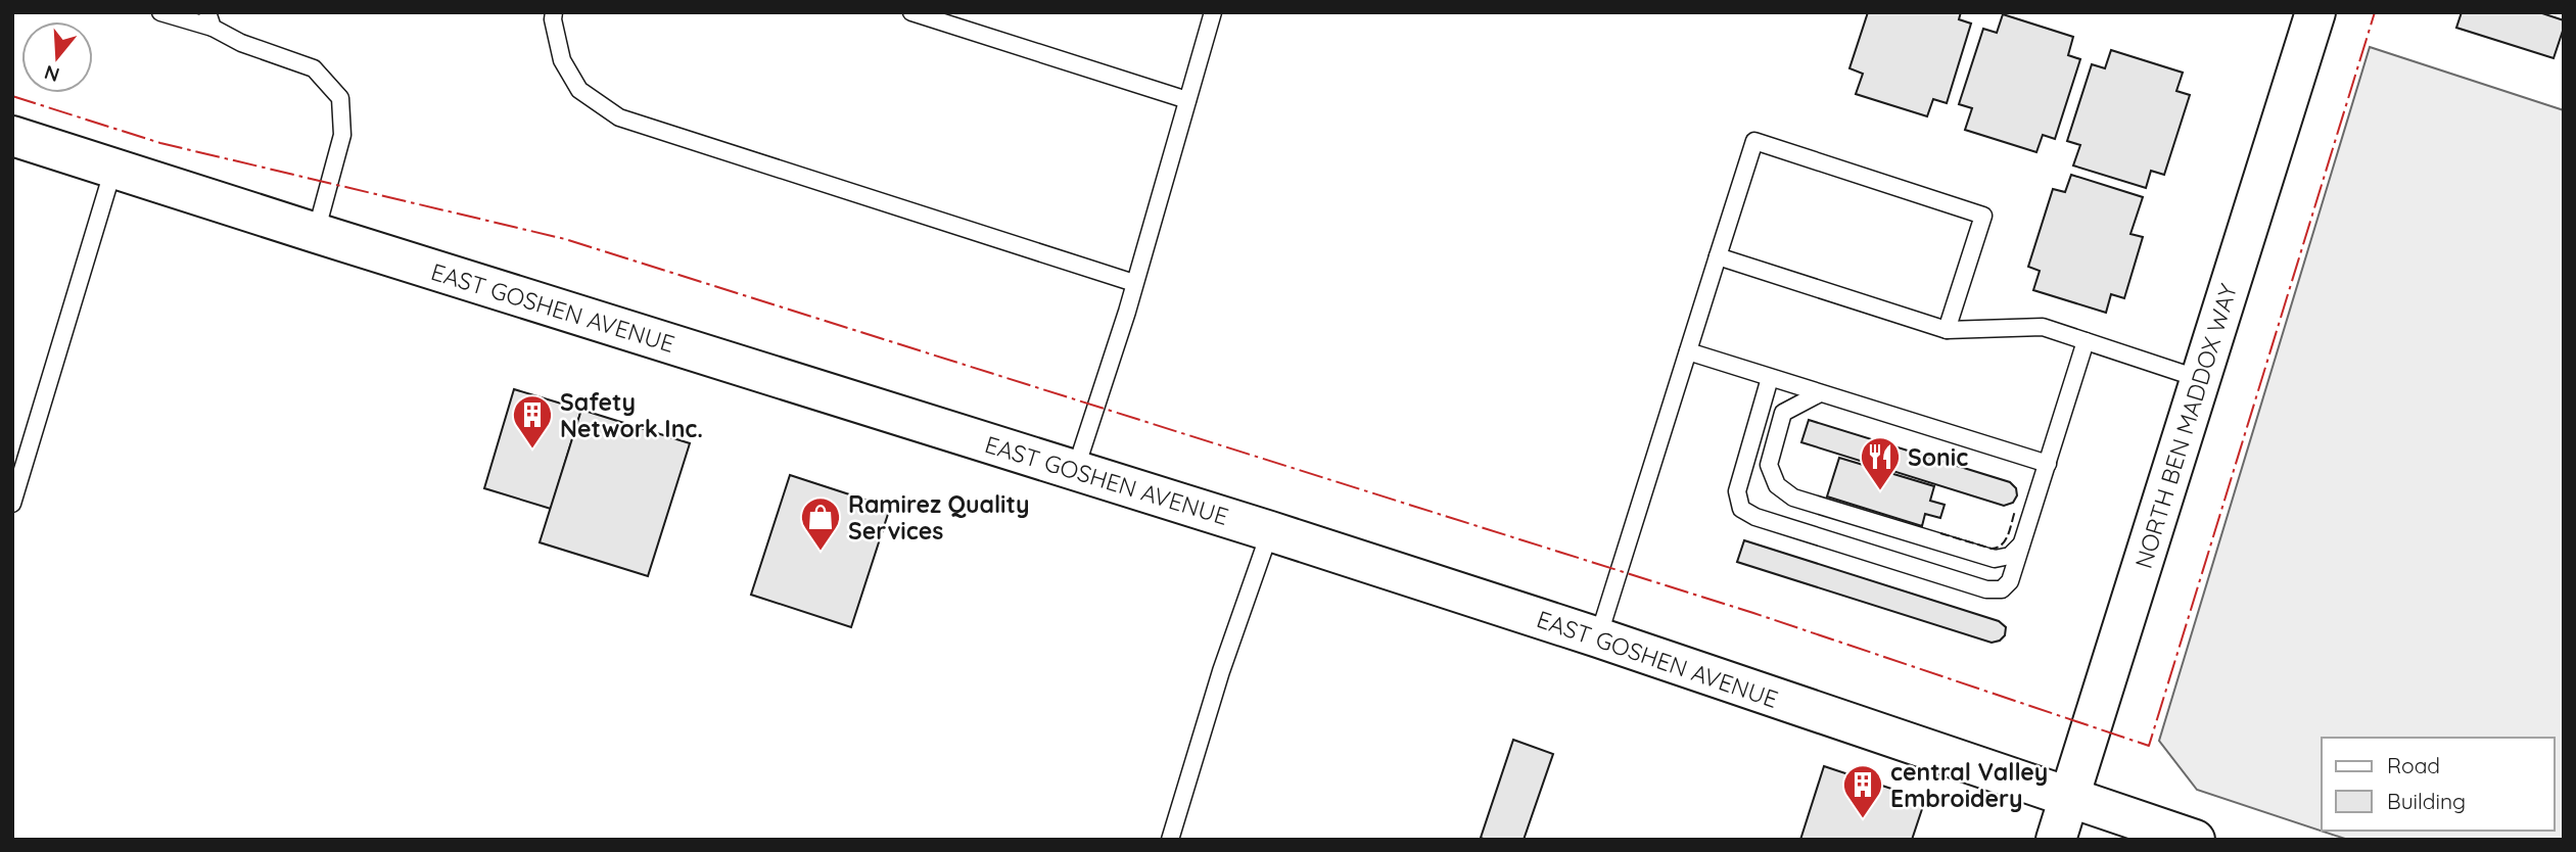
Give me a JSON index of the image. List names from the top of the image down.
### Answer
{
  "streets": {
    "street": ["EAST GOSHEN AVENUE", "NORTH BEN MADDOX WAY"]
  },
  "crossings": [
    ["EAST GOSHEN AVENUE", "NORTH BEN MADDOX WAY"]
  ],
  "places": {
    "building": ["Safety Network Inc.", "central Valley Embroidery"],
    "restaurant": ["Sonic"],
    "shop": ["Ramirez Quality Services"]
  },
  "legend": ["Road", "Building"],
  "north": "bottom"
}
